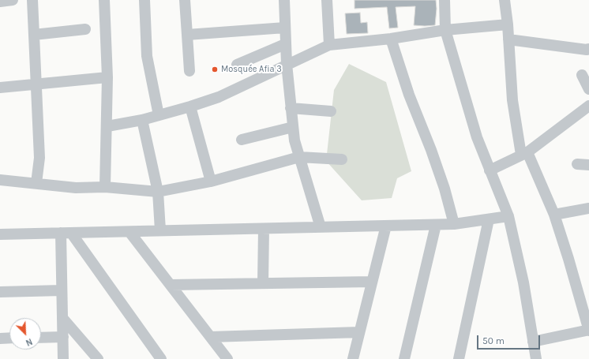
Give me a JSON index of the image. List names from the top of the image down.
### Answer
{
  "places": ["Mosquée Afia 3"],
  "scale_bar": "50 m",
  "north": "bottom right"
}
